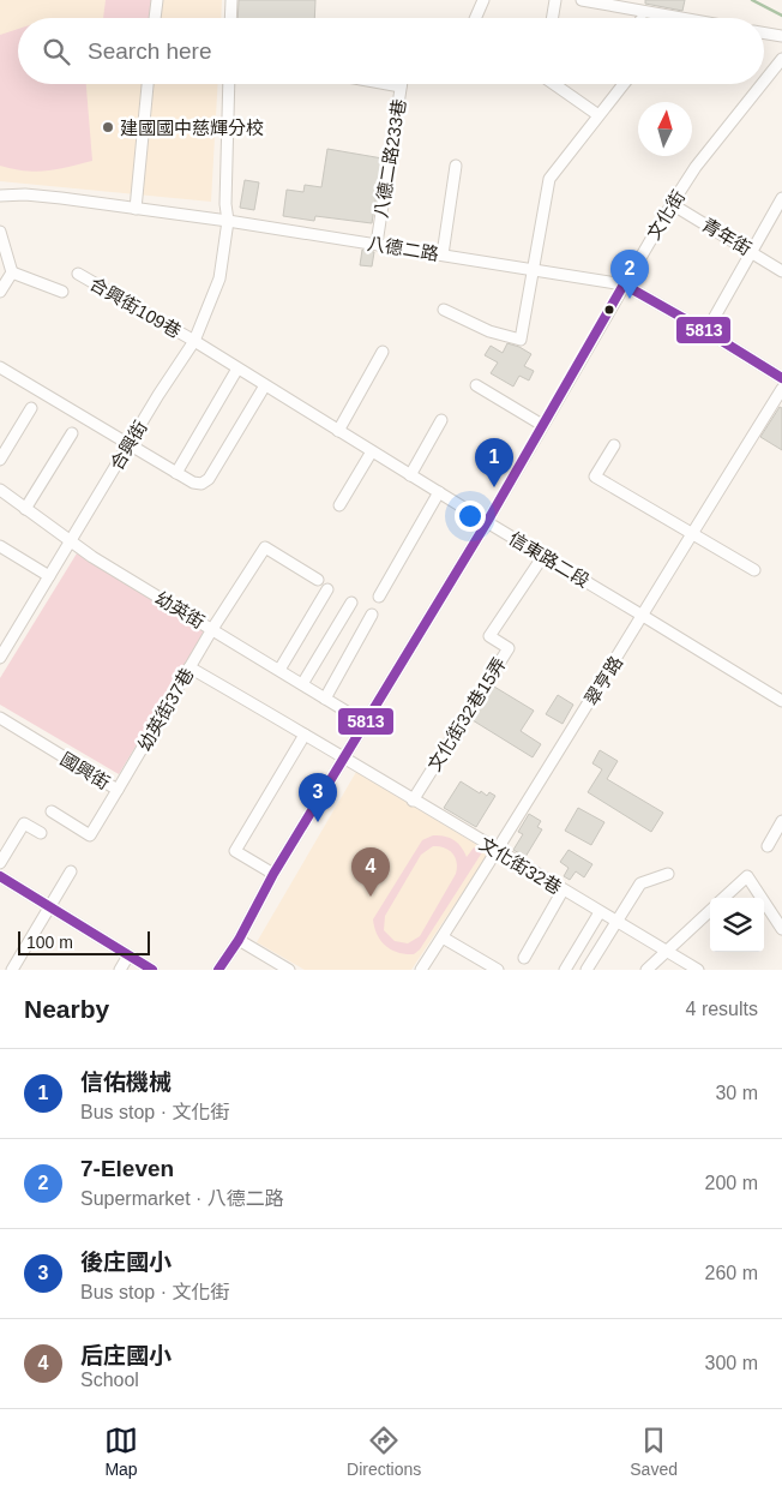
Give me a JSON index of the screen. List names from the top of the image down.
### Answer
{
  "streets": {
    "street": [
      "八德二路233巷",
      "文化街",
      "青年街",
      "八德二路",
      "合興街109巷",
      "合興街",
      "信東路二段",
      "幼英街",
      "翠亨路",
      "幼英街37巷",
      "文化街32巷15弄",
      "國興街",
      "文化街32巷"
    ]
  },
  "crossings": [
    ["八德二路233巷", "八德二路"],
    ["文化街", "青年街"],
    ["文化街", "八德二路"],
    ["文化街", "信東路二段"],
    ["文化街", "幼英街"],
    ["文化街", "文化街32巷"],
    ["八德二路", "合興街"],
    ["合興街109巷", "合興街"],
    ["合興街109巷", "信東路二段"],
    ["合興街", "信東路二段"],
    ["合興街", "幼英街"],
    ["信東路二段", "翠亨路"],
    ["信東路二段", "文化街32巷15弄"],
    ["幼英街", "幼英街37巷"],
    ["翠亨路", "文化街32巷"],
    ["幼英街37巷", "國興街"],
    ["幼英街37巷", "文化街32巷"],
    ["文化街32巷15弄", "文化街32巷"]
  ],
  "places": ["建國國中慈輝分校"],
  "lines": ["transit line 5813"],
  "scale_bar": "100 m",
  "north": "top",
  "page": {
    "search": "Search here",
    "pins": [
      "2",
      "1",
      "3",
      "4"
    ],
    "scale": "100 m",
    "heading": ["Nearby", "4 results"],
    "list": [
      {
        "mark": "1",
        "name": "信佑機械",
        "note": "Bus stop · 文化街",
        "value": "30 m"
      },
      {
        "mark": "2",
        "name": "7-Eleven",
        "note": "Supermarket · 八德二路",
        "value": "200 m"
      },
      {
        "mark": "3",
        "name": "後庄國小",
        "note": "Bus stop · 文化街",
        "value": "260 m"
      },
      {
        "mark": "4",
        "name": "后庄國小",
        "note": "School",
        "value": "300 m"
      }
    ],
    "nav": ["Map", "Directions", "Saved"]
  }
}
